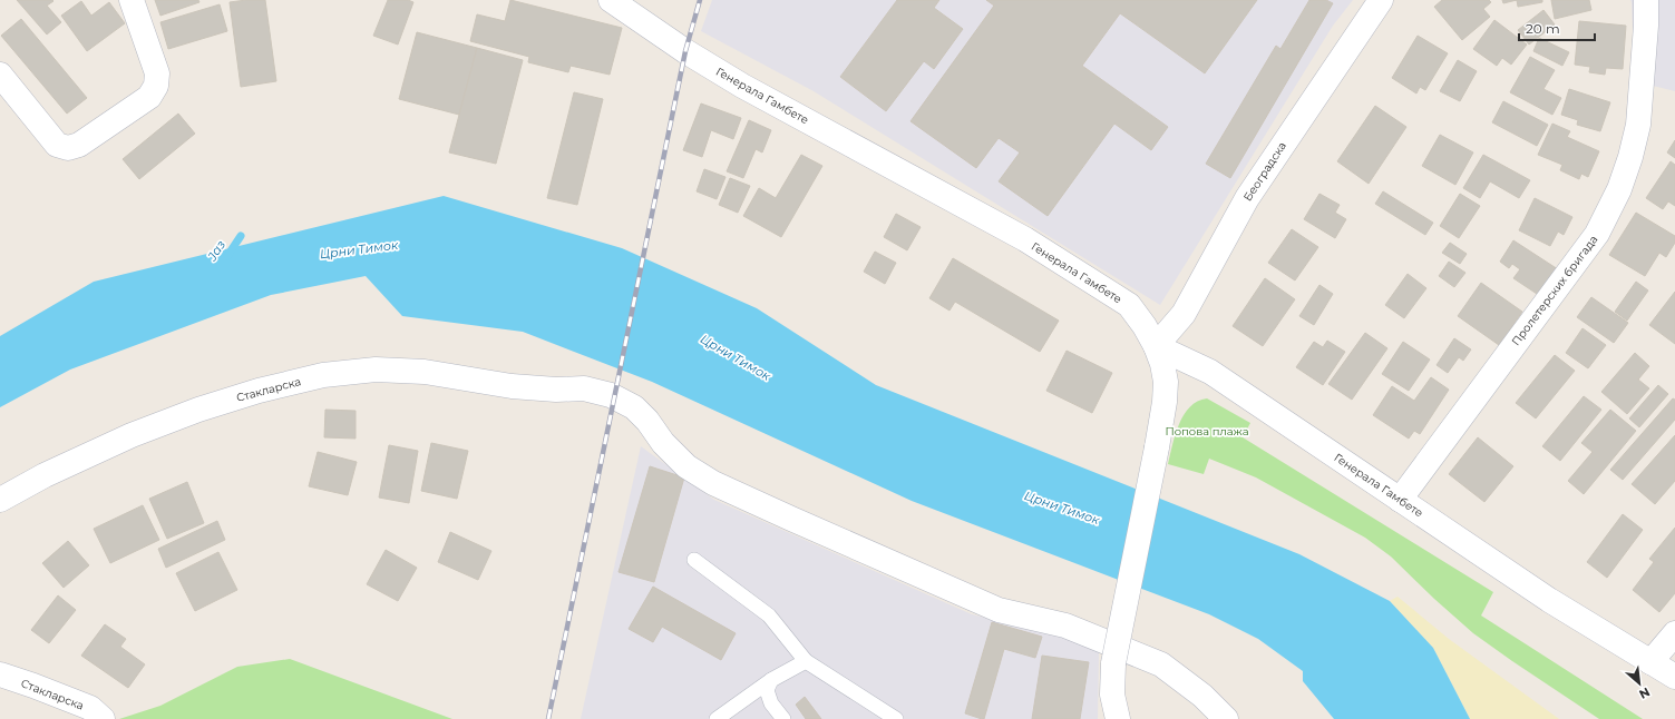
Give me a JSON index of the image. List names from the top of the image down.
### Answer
{
  "streets": {
    "street": [
      "Генерала Гамбете",
      "Београдска",
      "Пролетерских бригада",
      "Стакларска"
    ]
  },
  "crossings": [
    ["Генерала Гамбете", "Београдска"],
    ["Генерала Гамбете", "Пролетерских бригада"]
  ],
  "water": ["Црни Тимок", "Јаз"],
  "parks": ["Попова плажа"],
  "scale_bar": "20 m",
  "north": "bottom right"
}
